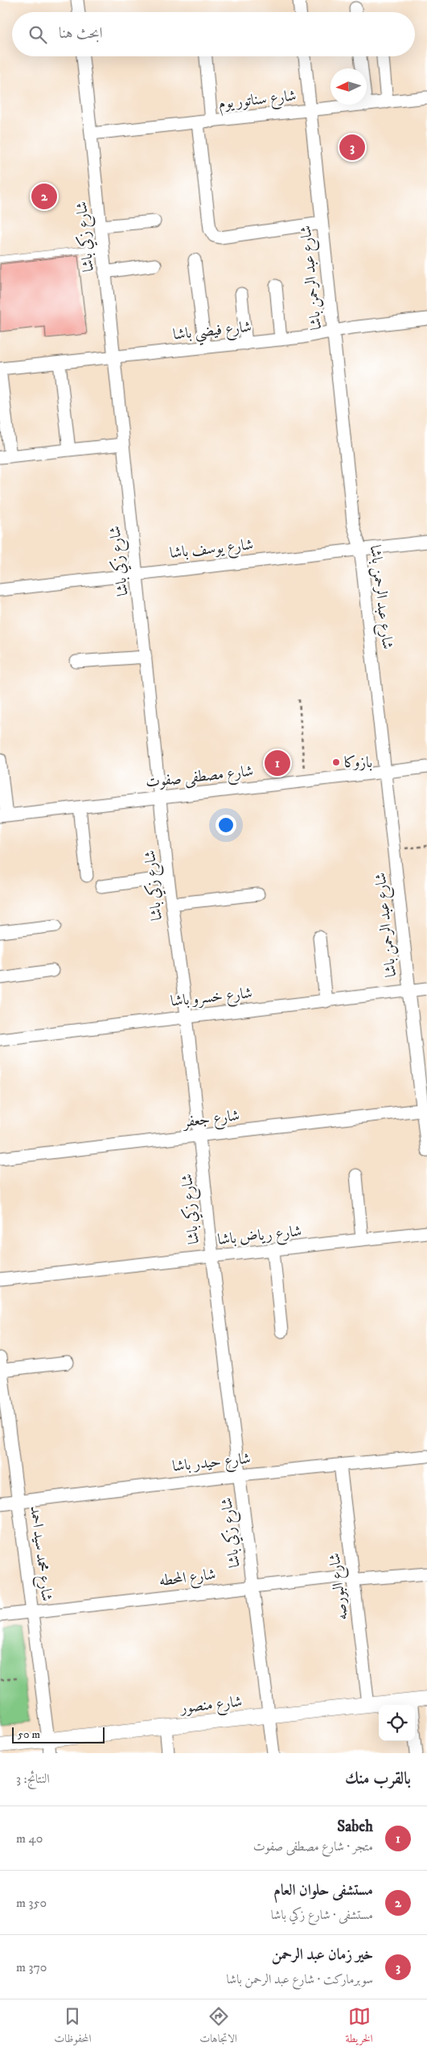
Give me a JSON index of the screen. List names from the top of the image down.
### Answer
{
  "streets": {
    "street": [
      "شارع سناتور يوم",
      "شارع زكي باشا",
      "شارع عبد الرحمن باشا",
      "شارع فيضي باشا",
      "شارع يوسف باشا",
      "شارع مصطفى صفوت",
      "شارع خسرو باشا",
      "شارع جعفر",
      "شارع رياض باشا",
      "شارع حيدر باشا",
      "شارع محمد سيد احمد",
      "شارع المحطه",
      "شارع البورصه",
      "شارع منصور"
    ]
  },
  "crossings": [
    ["شارع سناتور يوم", "شارع زكي باشا"],
    ["شارع سناتور يوم", "شارع عبد الرحمن باشا"],
    ["شارع زكي باشا", "شارع فيضي باشا"],
    ["شارع زكي باشا", "شارع يوسف باشا"],
    ["شارع زكي باشا", "شارع مصطفى صفوت"],
    ["شارع زكي باشا", "شارع خسرو باشا"],
    ["شارع زكي باشا", "شارع جعفر"],
    ["شارع زكي باشا", "شارع رياض باشا"],
    ["شارع زكي باشا", "شارع حيدر باشا"],
    ["شارع زكي باشا", "شارع المحطه"],
    ["شارع زكي باشا", "شارع منصور"],
    ["شارع عبد الرحمن باشا", "شارع فيضي باشا"],
    ["شارع عبد الرحمن باشا", "شارع يوسف باشا"],
    ["شارع عبد الرحمن باشا", "شارع مصطفى صفوت"],
    ["شارع عبد الرحمن باشا", "شارع خسرو باشا"],
    ["شارع عبد الرحمن باشا", "شارع جعفر"],
    ["شارع حيدر باشا", "شارع محمد سيد احمد"],
    ["شارع حيدر باشا", "شارع البورصه"],
    ["شارع محمد سيد احمد", "شارع المحطه"],
    ["شارع محمد سيد احمد", "شارع منصور"],
    ["شارع المحطه", "شارع البورصه"],
    ["شارع البورصه", "شارع منصور"]
  ],
  "places": ["بازوكا"],
  "scale_bar": "50 m",
  "north": "left",
  "page": {
    "search": "ابحث هنا",
    "pins": ["3", "2", "1"],
    "scale": "50 m",
    "heading": ["بالقرب منك", "النتائج: 3"],
    "list": [
      {
        "mark": "1",
        "name": "Sabeh",
        "note": "متجر · شارع مصطفى صفوت",
        "value": "40 m"
      },
      {
        "mark": "2",
        "name": "مستشفى حلوان العام",
        "note": "مستشفى · شارع زكي باشا",
        "value": "350 m"
      },
      {
        "mark": "3",
        "name": "خير زمان عبد الرحمن",
        "note": "سوبرماركت · شارع عبد الرحمن باشا",
        "value": "370 m"
      }
    ],
    "nav": ["الخريطة", "الاتجاهات", "المحفوظات"]
  }
}
